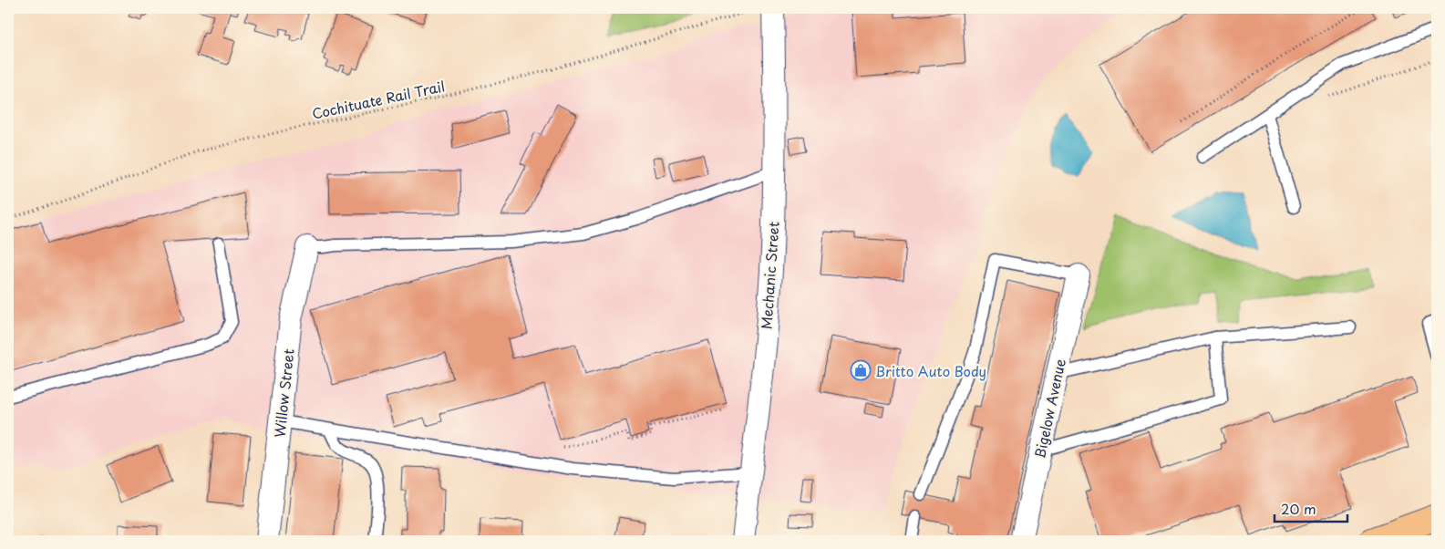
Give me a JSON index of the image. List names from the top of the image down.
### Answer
{
  "streets": {
    "street": ["Mechanic Street", "Willow Street", "Bigelow Avenue"],
    "path": ["Cochituate Rail Trail"]
  },
  "crossings": [
    ["Cochituate Rail Trail", "Mechanic Street"]
  ],
  "places": {
    "shop": ["Britto Auto Body"]
  },
  "scale_bar": "20 m"
}
